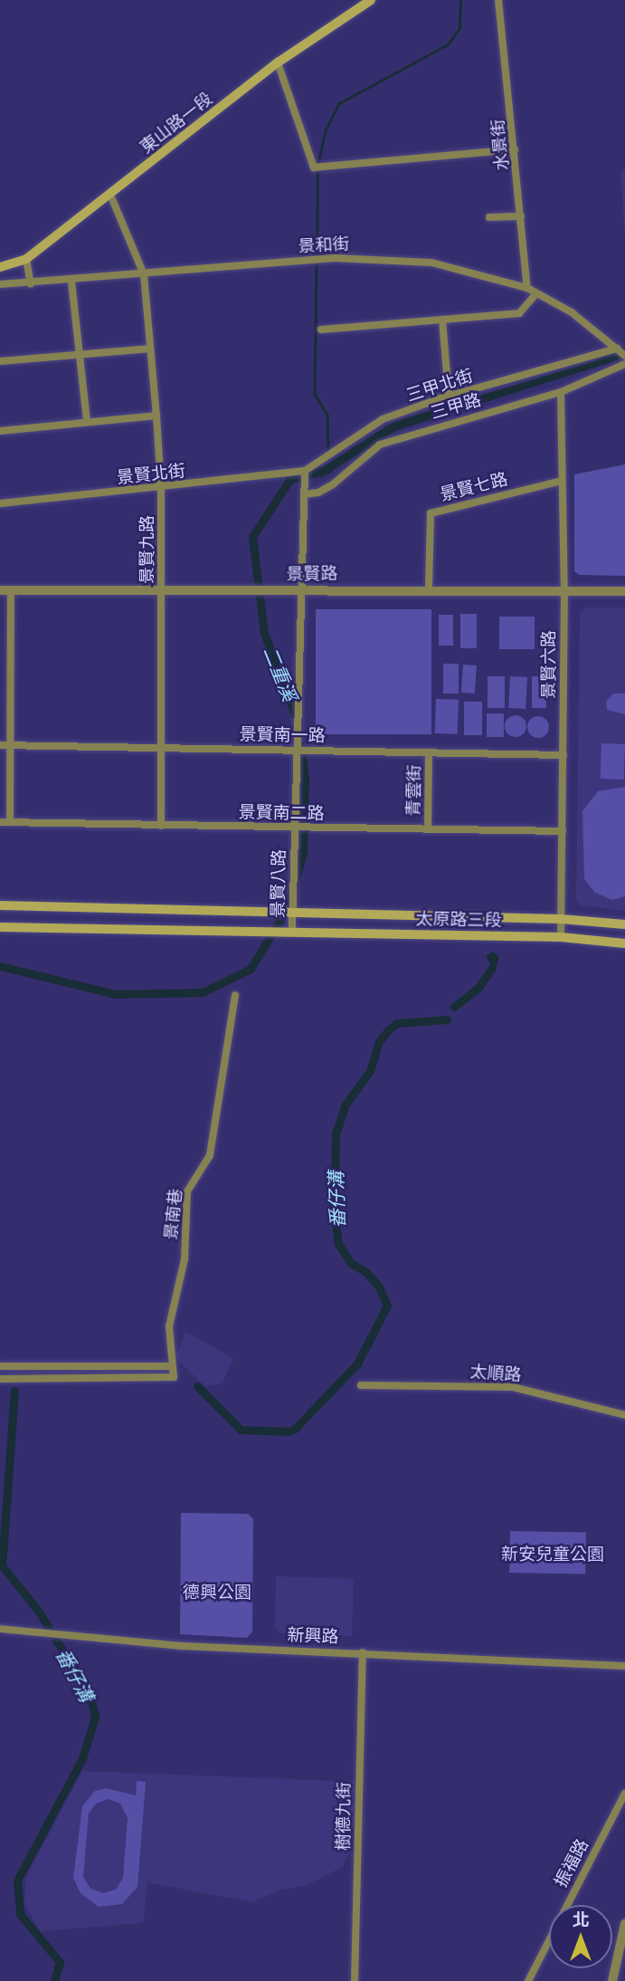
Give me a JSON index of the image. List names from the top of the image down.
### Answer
{
  "streets": {
    "main road": ["東山路一段", "太原路三段"],
    "street": [
      "水景街",
      "景和街",
      "三甲北街",
      "三甲路",
      "景賢北街",
      "景賢七路",
      "景賢九路",
      "景賢路",
      "景賢六路",
      "景賢南一路",
      "青雲街",
      "景賢南二路",
      "景賢八路",
      "景南巷",
      "太順路",
      "新興路",
      "樹德九街",
      "振福路"
    ]
  },
  "crossings": [
    ["東山路一段", "景賢九路"],
    ["水景街", "景和街"],
    ["景和街", "三甲北街"],
    ["景和街", "景賢九路"],
    ["三甲北街", "景賢北街"],
    ["三甲路", "景賢六路"],
    ["三甲路", "景賢八路"],
    ["景賢北街", "景賢九路"],
    ["景賢七路", "景賢路"],
    ["景賢七路", "景賢六路"],
    ["景賢九路", "景賢路"],
    ["景賢九路", "景賢南一路"],
    ["景賢九路", "景賢南二路"],
    ["景賢路", "景賢六路"],
    ["景賢路", "景賢八路"],
    ["景賢六路", "景賢南一路"],
    ["景賢六路", "景賢南二路"],
    ["景賢六路", "太原路三段"],
    ["景賢南一路", "青雲街"],
    ["景賢南一路", "景賢八路"],
    ["青雲街", "景賢南二路"],
    ["景賢南二路", "景賢八路"],
    ["景賢八路", "太原路三段"],
    ["新興路", "樹德九街"]
  ],
  "water": ["二重溪", "番仔溝"],
  "parks": ["新安兒童公園", "德興公園"],
  "north": "top"
}
